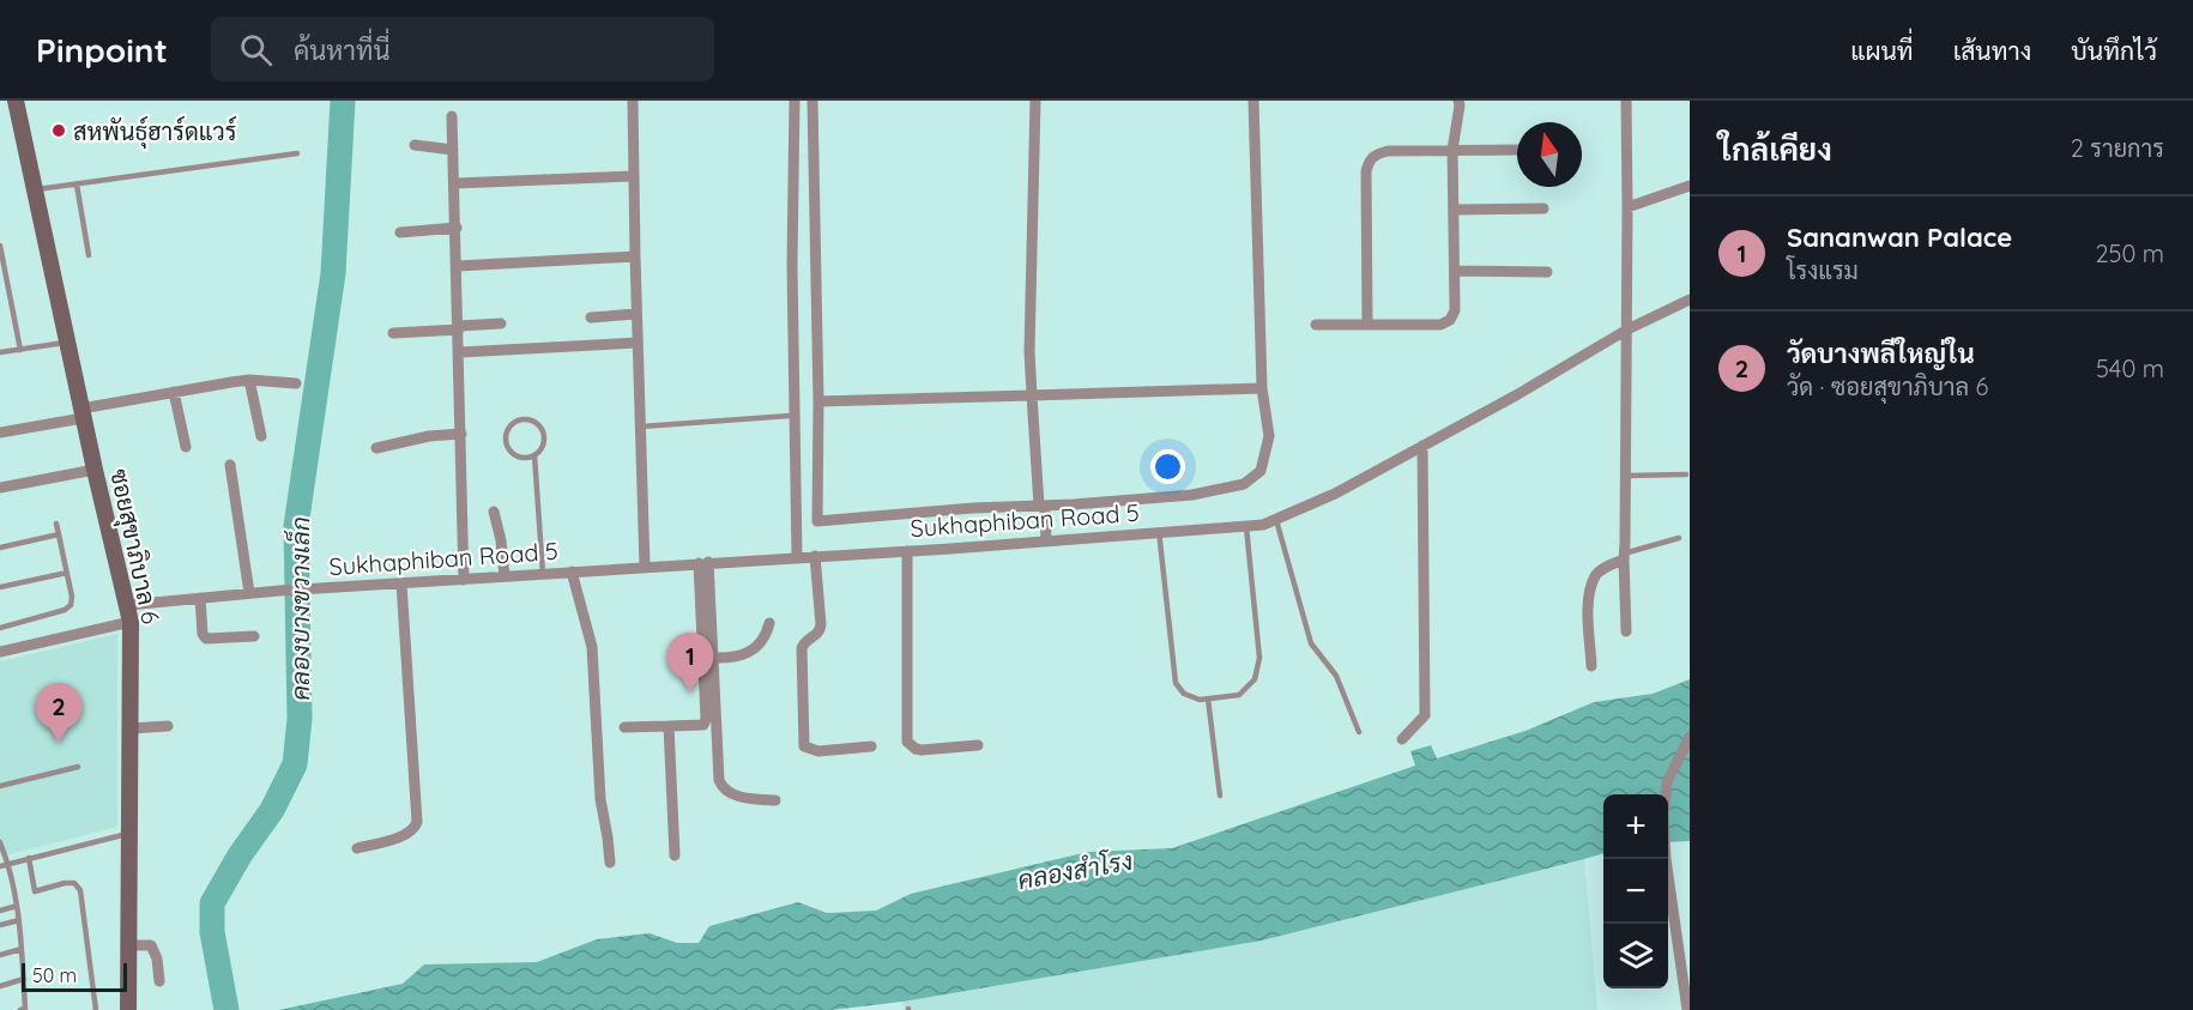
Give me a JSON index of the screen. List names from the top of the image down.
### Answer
{
  "streets": {
    "street": ["Sukhaphiban Road 5", "ซอยสุขาภิบาล 6"]
  },
  "crossings": [
    ["Sukhaphiban Road 5", "ซอยสุขาภิบาล 6"]
  ],
  "water": ["คลองบางขวางเล็ก", "คลองสำโรง"],
  "places": ["สหพันธุ์ฮาร์ดแวร์"],
  "scale_bar": "50 m",
  "north": "top",
  "page": {
    "header": "Pinpoint",
    "search": "ค้นหาที่นี่",
    "nav": ["แผนที่", "เส้นทาง", "บันทึกไว้"],
    "heading": ["ใกล้เคียง", "2 รายการ"],
    "list": [
      {
        "mark": "1",
        "name": "Sananwan Palace",
        "note": "โรงแรม",
        "value": "250 m"
      },
      {
        "mark": "2",
        "name": "วัดบางพลีใหญ่ใน",
        "note": "วัด · ซอยสุขาภิบาล 6",
        "value": "540 m"
      }
    ],
    "pins": ["1", "2"],
    "map_buttons": ["+", "−"],
    "scale": "50 m"
  }
}
